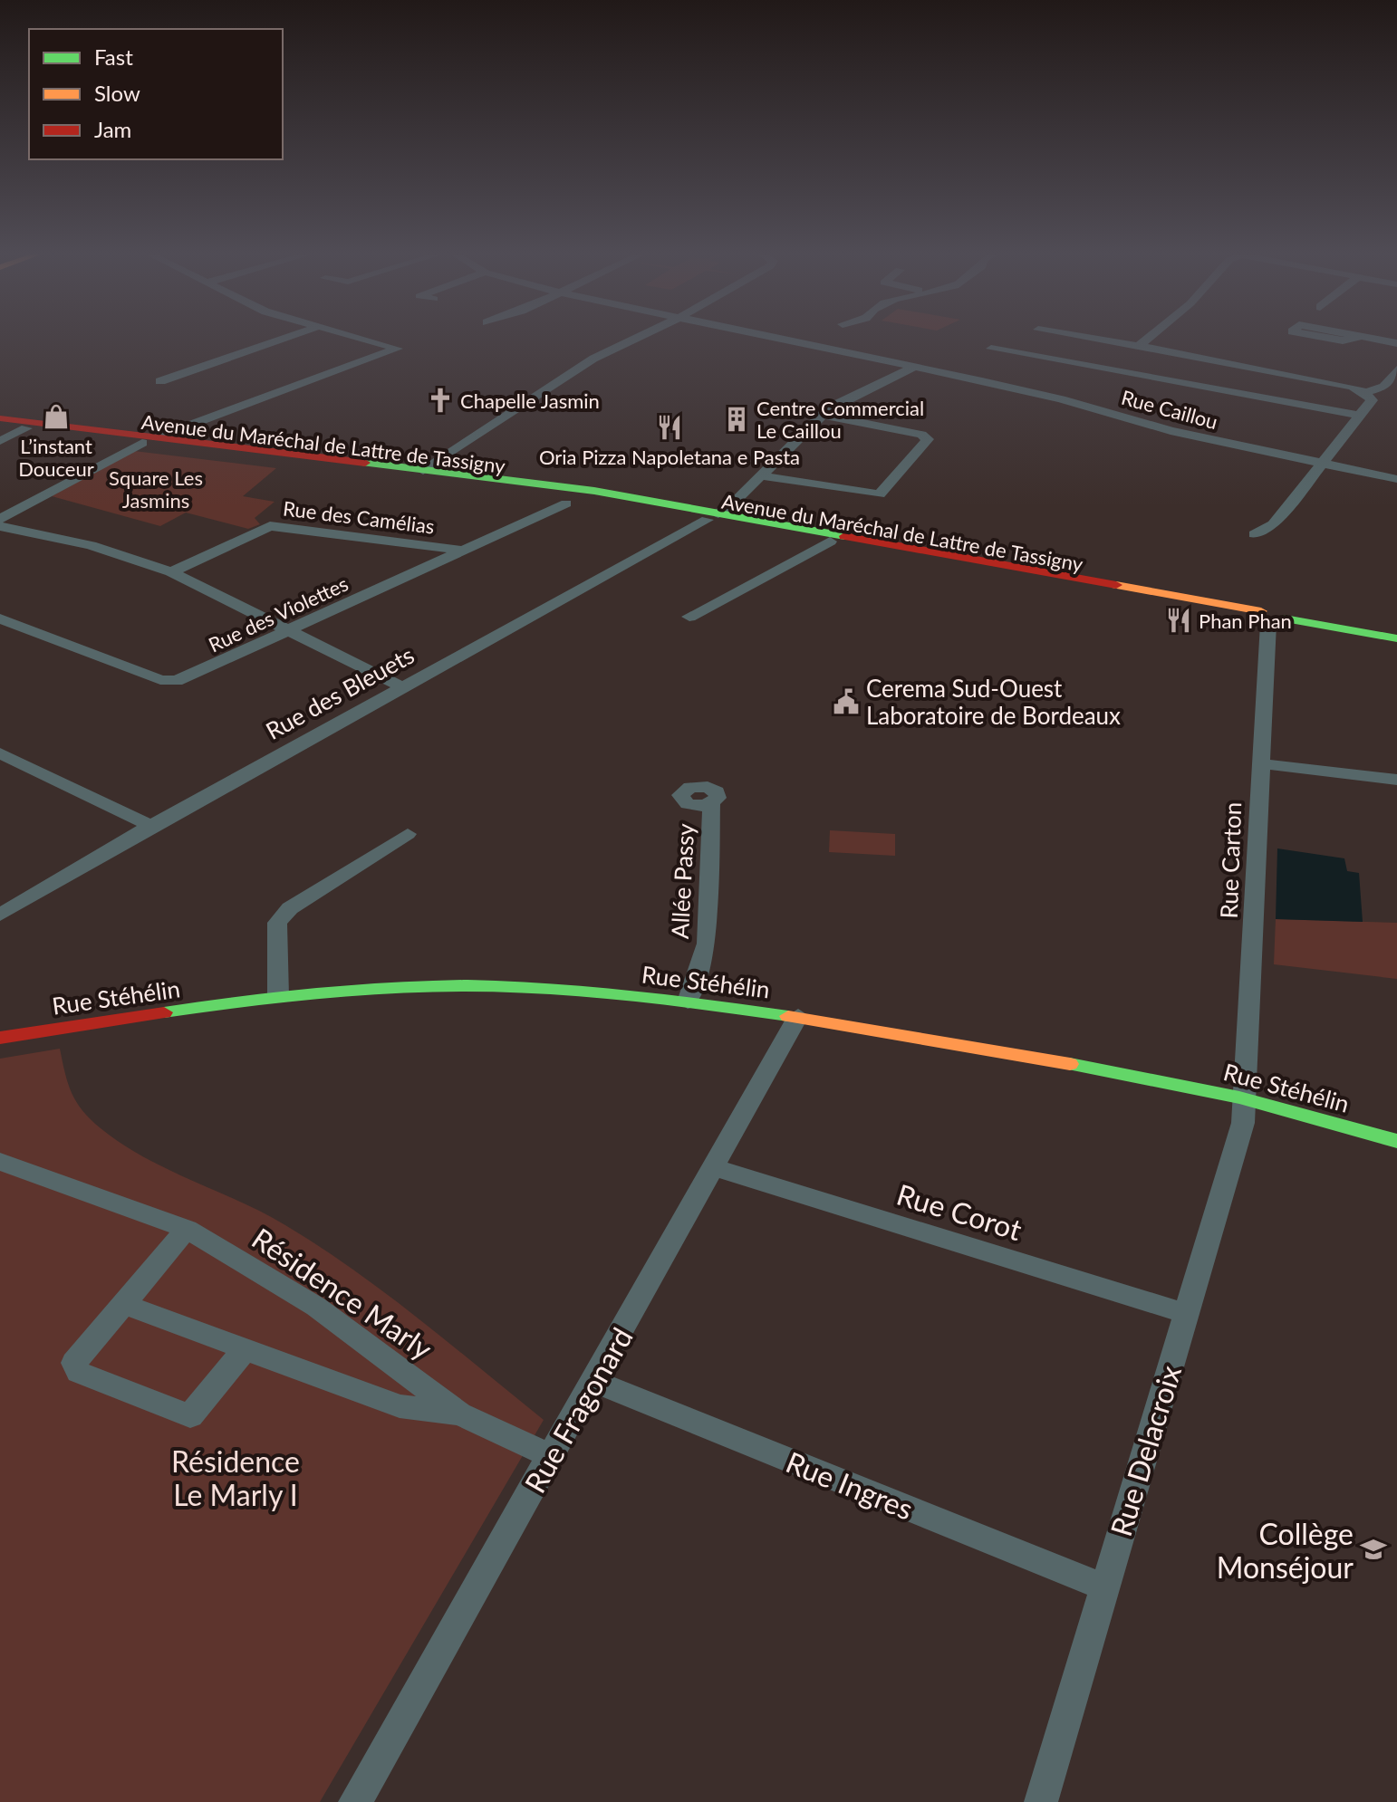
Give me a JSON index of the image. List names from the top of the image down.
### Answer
{
  "streets": {
    "main road": ["Avenue du Maréchal de Lattre de Tassigny", "Rue Stéhélin"],
    "street": [
      "Rue Caillou",
      "Rue des Camélias",
      "Rue des Violettes",
      "Rue des Bleuets",
      "Rue Carton",
      "Allée Passy",
      "Rue Corot",
      "Résidence Marly",
      "Rue Fragonard",
      "Rue Delacroix",
      "Rue Ingres"
    ]
  },
  "crossings": [
    ["Rue Caillou", "Rue des Bleuets"],
    ["Avenue du Maréchal de Lattre de Tassigny", "Rue des Violettes"],
    ["Avenue du Maréchal de Lattre de Tassigny", "Rue des Bleuets"],
    ["Avenue du Maréchal de Lattre de Tassigny", "Rue Carton"],
    ["Rue des Camélias", "Rue des Violettes"],
    ["Rue Carton", "Rue Stéhélin"],
    ["Rue Carton", "Rue Delacroix"],
    ["Allée Passy", "Rue Stéhélin"],
    ["Rue Stéhélin", "Rue Fragonard"],
    ["Rue Stéhélin", "Rue Delacroix"],
    ["Rue Corot", "Rue Fragonard"],
    ["Rue Corot", "Rue Delacroix"],
    ["Résidence Marly", "Rue Fragonard"],
    ["Rue Fragonard", "Rue Ingres"],
    ["Rue Delacroix", "Rue Ingres"]
  ],
  "parks": ["Square Les Jasmins", "Résidence Le Marly I"],
  "places": {
    "church": ["Chapelle Jasmin"],
    "shop": ["L’instant Douceur"],
    "building": ["Centre Commercial Le Caillou"],
    "restaurant": ["Oria Pizza Napoletana e Pasta", "Phan Phan"],
    "public building": ["Cerema Sud-Ouest Laboratoire de Bordeaux"],
    "school or university": ["Collège Monséjour"]
  },
  "legend": ["Fast", "Slow", "Jam"]
}
